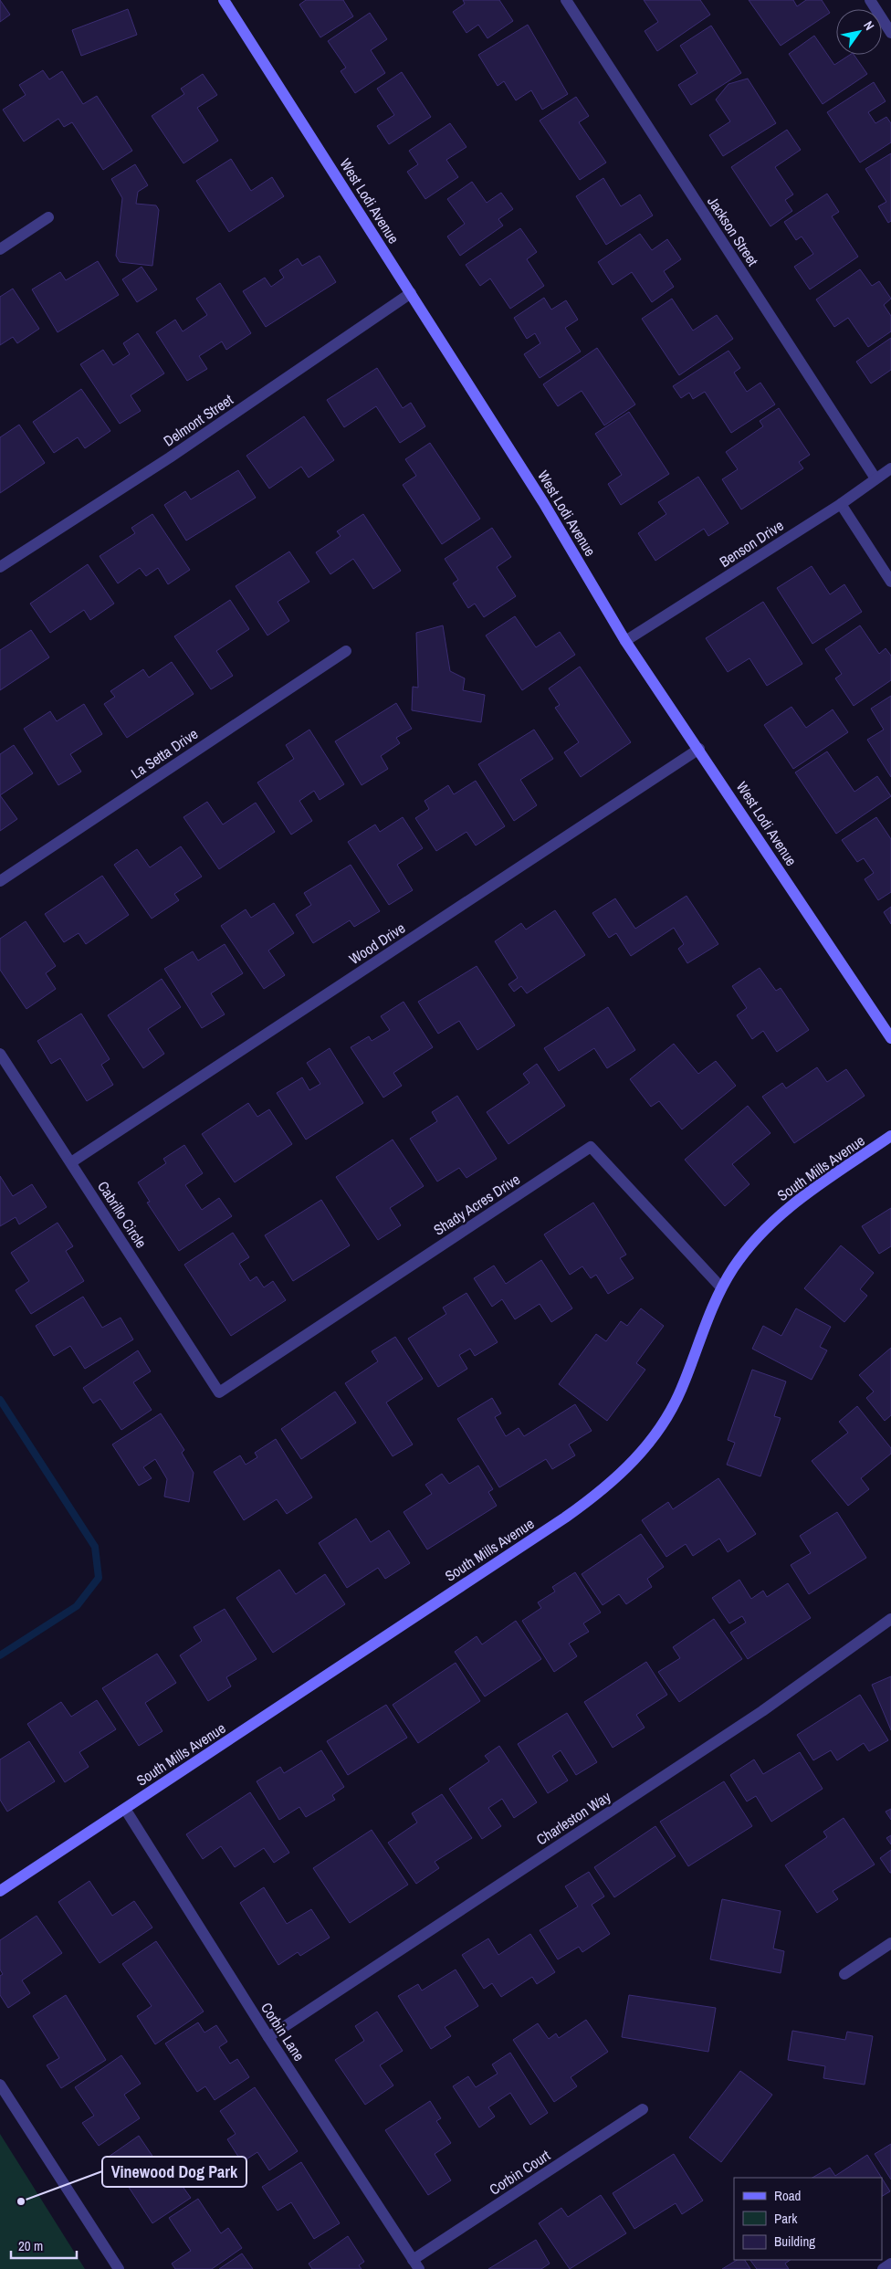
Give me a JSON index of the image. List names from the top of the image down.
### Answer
{
  "streets": {
    "main road": ["West Lodi Avenue", "South Mills Avenue"],
    "street": [
      "Jackson Street",
      "Delmont Street",
      "Benson Drive",
      "La Setta Drive",
      "Wood Drive",
      "Shady Acres Drive",
      "Cabrillo Circle",
      "Charleston Way",
      "Corbin Lane",
      "Corbin Court"
    ]
  },
  "crossings": [
    ["West Lodi Avenue", "Delmont Street"],
    ["West Lodi Avenue", "Benson Drive"],
    ["West Lodi Avenue", "Wood Drive"],
    ["Jackson Street", "Benson Drive"],
    ["Wood Drive", "Cabrillo Circle"],
    ["South Mills Avenue", "Shady Acres Drive"],
    ["South Mills Avenue", "Corbin Lane"],
    ["Shady Acres Drive", "Cabrillo Circle"],
    ["Charleston Way", "Corbin Lane"],
    ["Corbin Lane", "Corbin Court"]
  ],
  "places": ["Vinewood Dog Park"],
  "legend": ["Road", "Park", "Building"],
  "scale_bar": "20 m",
  "north": "top right"
}
